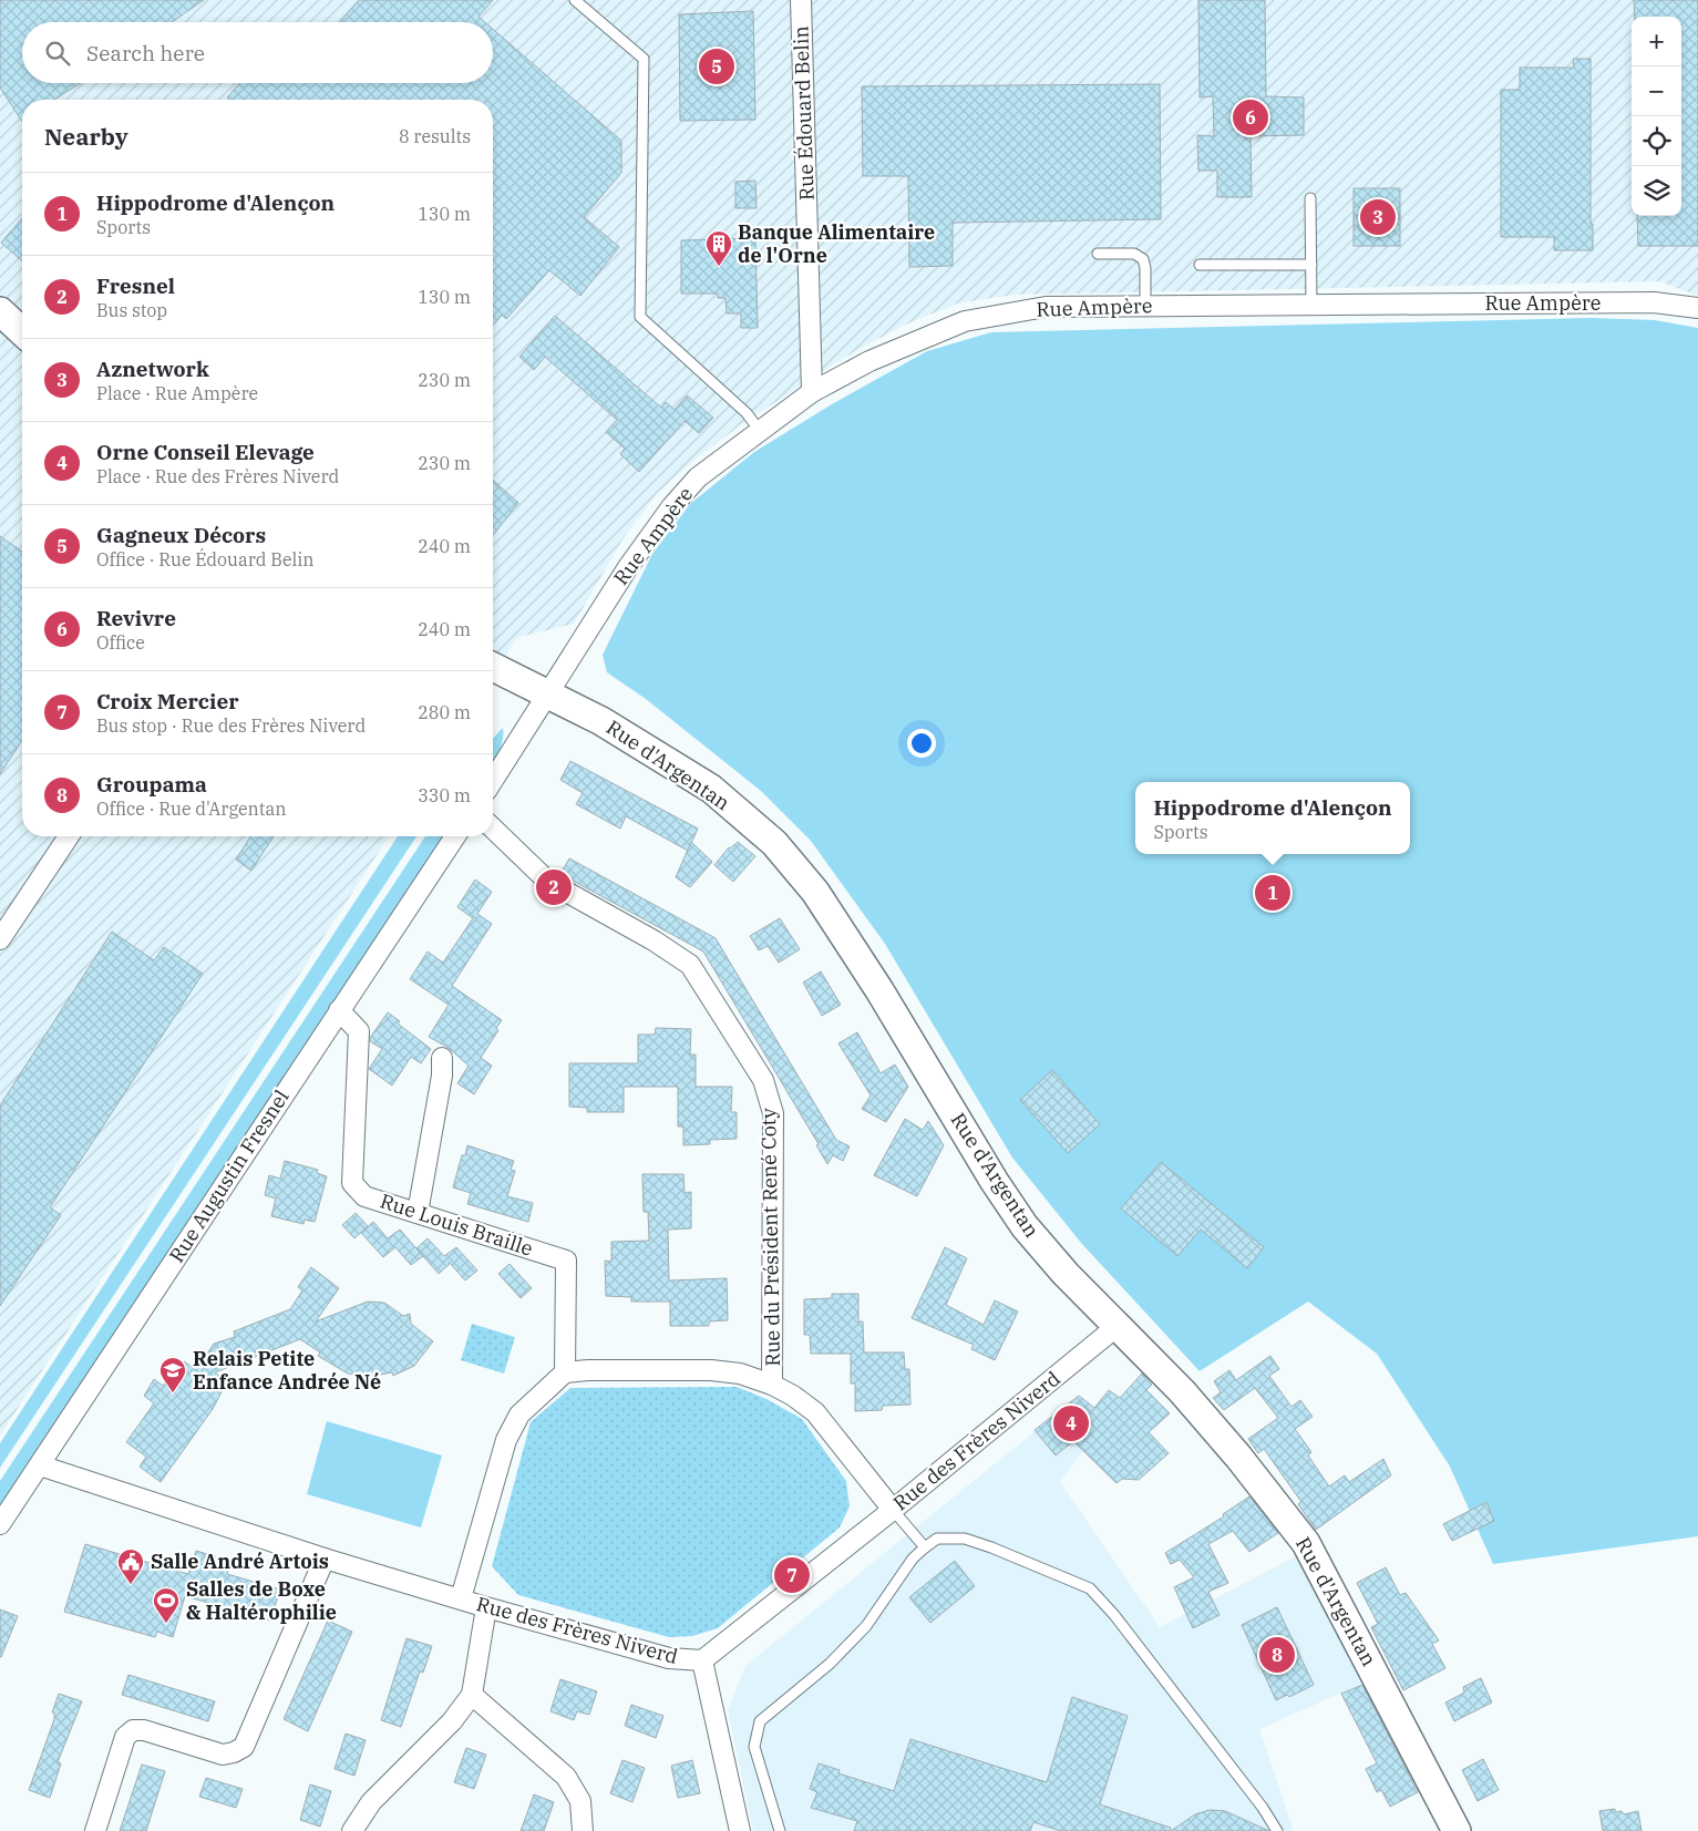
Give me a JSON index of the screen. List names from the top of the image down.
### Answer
{
  "streets": {
    "main road": ["Rue d'Argentan"],
    "street": [
      "Rue Édouard Belin",
      "Rue Ampère",
      "Rue Augustin Fresnel",
      "Rue Louis Braille",
      "Rue du Président René Coty",
      "Rue des Frères Niverd"
    ]
  },
  "crossings": [
    ["Rue Édouard Belin", "Rue Ampère"],
    ["Rue Ampère", "Rue d'Argentan"],
    ["Rue d'Argentan", "Rue des Frères Niverd"],
    ["Rue Augustin Fresnel", "Rue Louis Braille"],
    ["Rue Augustin Fresnel", "Rue des Frères Niverd"]
  ],
  "places": {
    "building": ["Banque Alimentaire de l'Orne"],
    "school or university": ["Relais Petite Enfance Andrée Né"],
    "public building": ["Salle André Artois"],
    "sports": ["Salles de Boxe & Haltérophilie"]
  },
  "page": {
    "map_buttons": ["+", "−"],
    "search": "Search here",
    "pins": [
      "5",
      "6",
      "3",
      "2",
      "1",
      "4",
      "7",
      "8"
    ],
    "heading": ["Nearby", "8 results"],
    "list": [
      {
        "mark": "1",
        "name": "Hippodrome d'Alençon",
        "note": "Sports",
        "value": "130 m"
      },
      {
        "mark": "2",
        "name": "Fresnel",
        "note": "Bus stop",
        "value": "130 m"
      },
      {
        "mark": "3",
        "name": "Aznetwork",
        "note": "Place · Rue Ampère",
        "value": "230 m"
      },
      {
        "mark": "4",
        "name": "Orne Conseil Elevage",
        "note": "Place · Rue des Frères Niverd",
        "value": "230 m"
      },
      {
        "mark": "5",
        "name": "Gagneux Décors",
        "note": "Office · Rue Édouard Belin",
        "value": "240 m"
      },
      {
        "mark": "6",
        "name": "Revivre",
        "note": "Office",
        "value": "240 m"
      },
      {
        "mark": "7",
        "name": "Croix Mercier",
        "note": "Bus stop · Rue des Frères Niverd",
        "value": "280 m"
      },
      {
        "mark": "8",
        "name": "Groupama",
        "note": "Office · Rue d'Argentan",
        "value": "330 m"
      }
    ],
    "popup": ["Hippodrome d'Alençon", "Sports"]
  }
}
